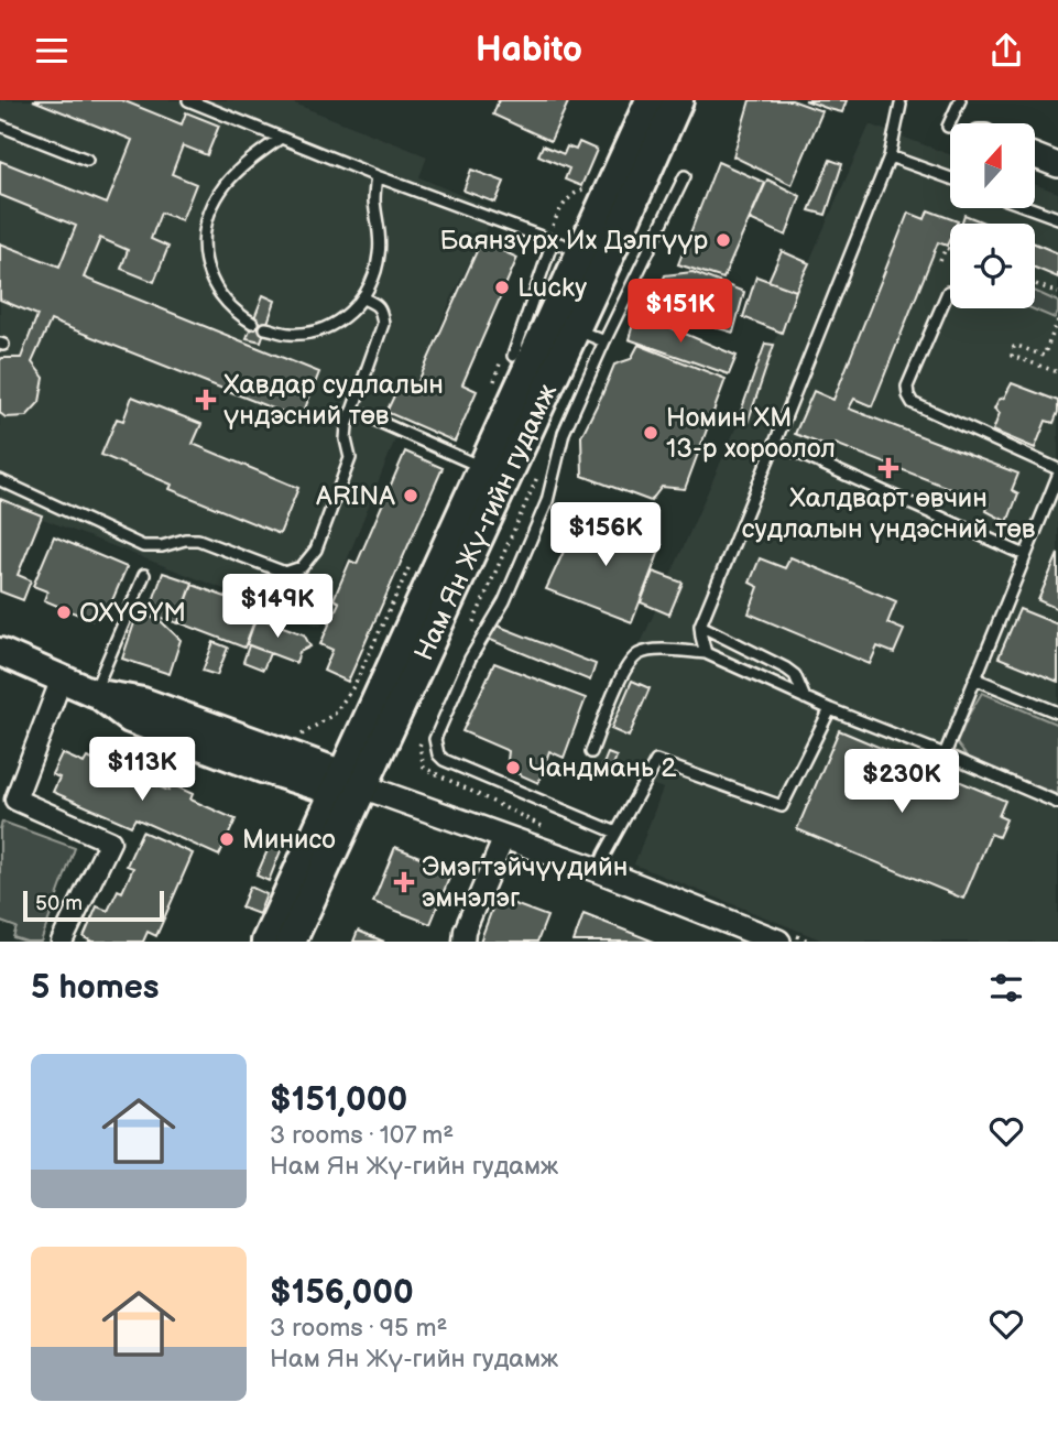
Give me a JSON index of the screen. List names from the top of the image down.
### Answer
{
  "streets": {
    "main road": ["Нам Ян Жү-гийн гудамж"]
  },
  "places": {
    "other": [
      "Баянзүрх Их Дэлгүүр",
      "Lucky",
      "Номин ХМ 13-р хороолол",
      "ARINA",
      "OXYGYM",
      "Чандмань 2",
      "Минисо"
    ],
    "health": ["Хавдар судлалын үндэсний төв", "Халдварт өвчин судлалын үндэсний төв", "Эмэгтэйчүүдийн эмнэлэг"]
  },
  "scale_bar": "50 m",
  "north": "top",
  "page": {
    "header": "Habito",
    "price": [
      "$151K",
      "$156K",
      "$149K",
      "$113K",
      "$230K"
    ],
    "scale": "50 m",
    "heading": "5 homes",
    "list": [
      {
        "name": "$151,000",
        "note": "3 rooms · 107 m² · Нам Ян Жү-гийн гудамж"
      },
      {
        "name": "$156,000",
        "note": "3 rooms · 95 m² · Нам Ян Жү-гийн гудамж"
      }
    ]
  }
}
